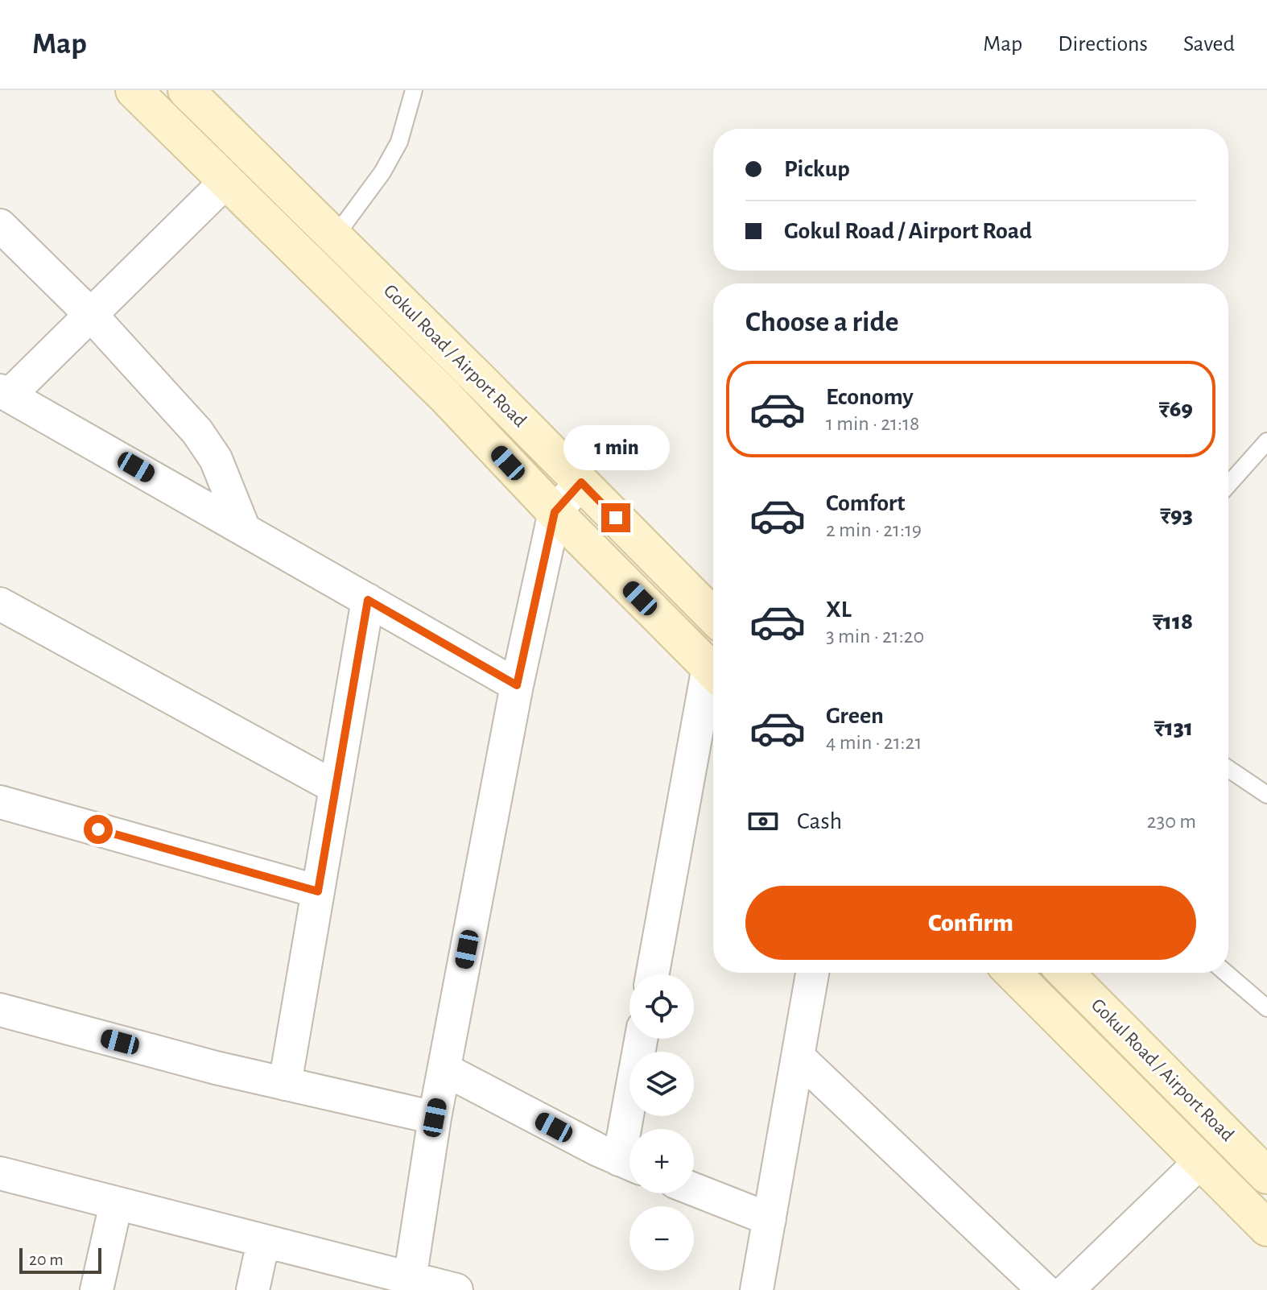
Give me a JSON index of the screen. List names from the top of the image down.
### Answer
{
  "streets": {
    "main road": ["Gokul Road / Airport Road"]
  },
  "scale_bar": "20 m",
  "page": {
    "header": "Map",
    "nav": ["Map", "Directions", "Saved"],
    "banner": ["Pickup", "Gokul Road / Airport Road"],
    "heading": "Choose a ride",
    "list": [
      {
        "name": "Economy",
        "note": "1 min · 21:18",
        "value": "₹69"
      },
      {
        "name": "Comfort",
        "note": "2 min · 21:19",
        "value": "₹93"
      },
      {
        "name": "XL",
        "note": "3 min · 21:20",
        "value": "₹118"
      },
      {
        "name": "Green",
        "note": "4 min · 21:21",
        "value": "₹131"
      }
    ],
    "bubble": "1 min",
    "pay": ["Cash", "230 m"],
    "buttons": "Confirm",
    "map_buttons": ["+", "−"],
    "scale": "20 m"
  }
}
